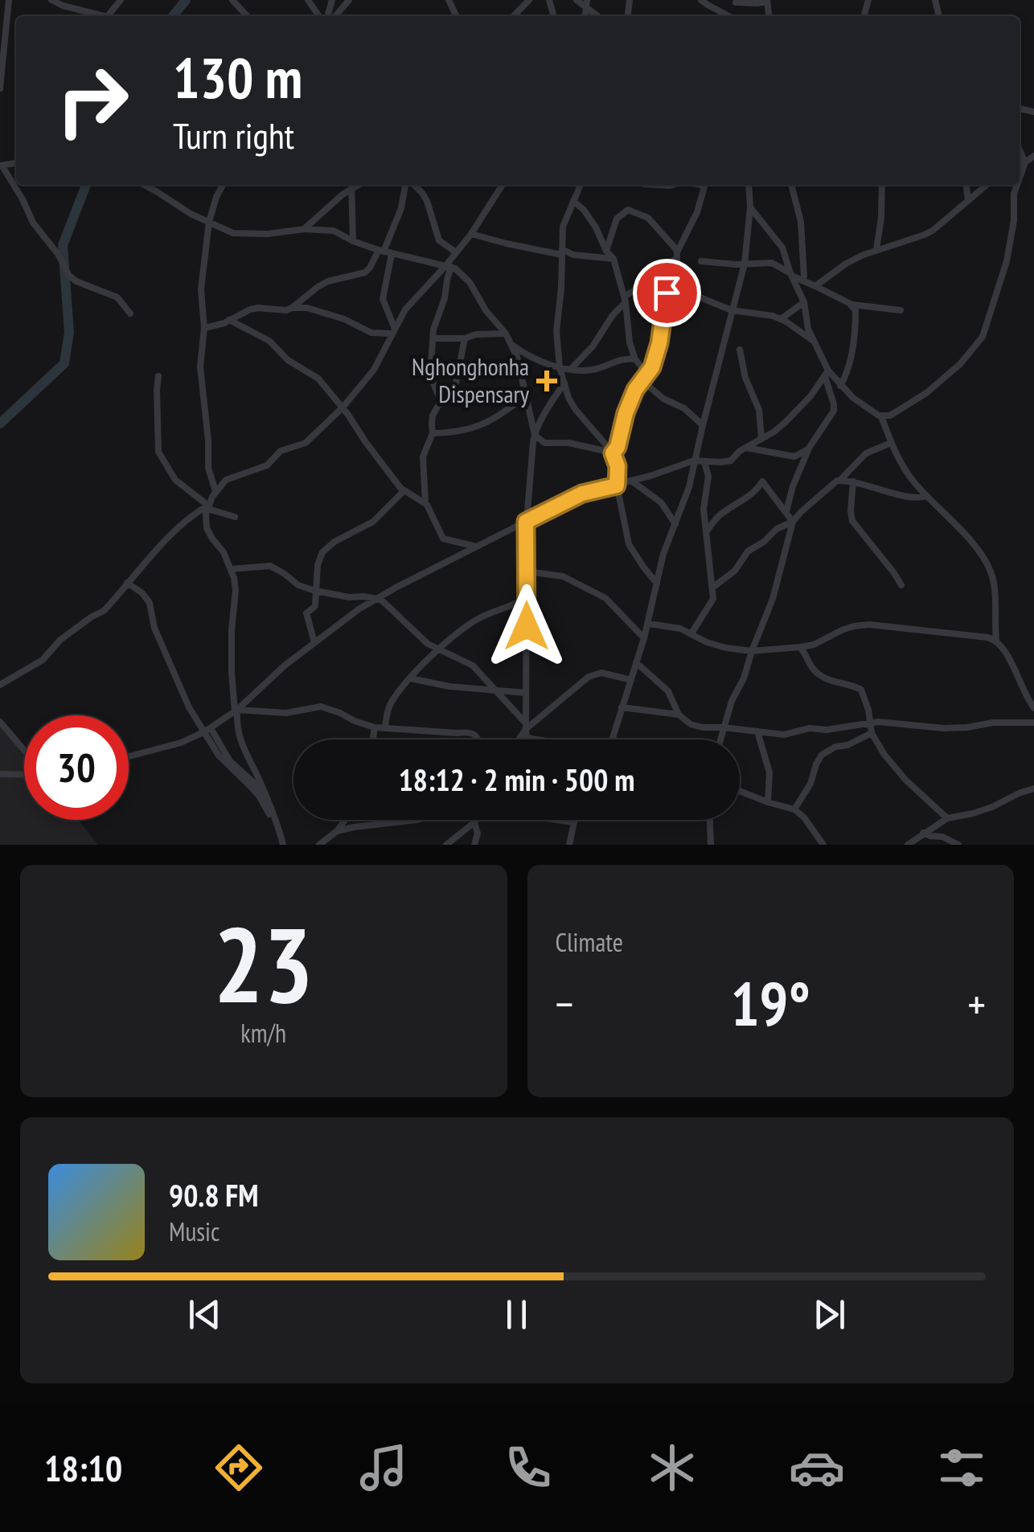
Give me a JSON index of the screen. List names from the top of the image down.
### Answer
{
  "places": {
    "health": ["Nghonghonha Dispensary"]
  },
  "page": {
    "turn": ["130 m", "Turn right"],
    "limit": "30",
    "trip": "18:12 · 2 min · 500 m",
    "tile": [
      ["23", "km/h"],
      "Climate"
    ],
    "heat": ["−", "19°", "+"],
    "song": ["90.8 FM", "Music"],
    "tabs": "18:10"
  }
}
